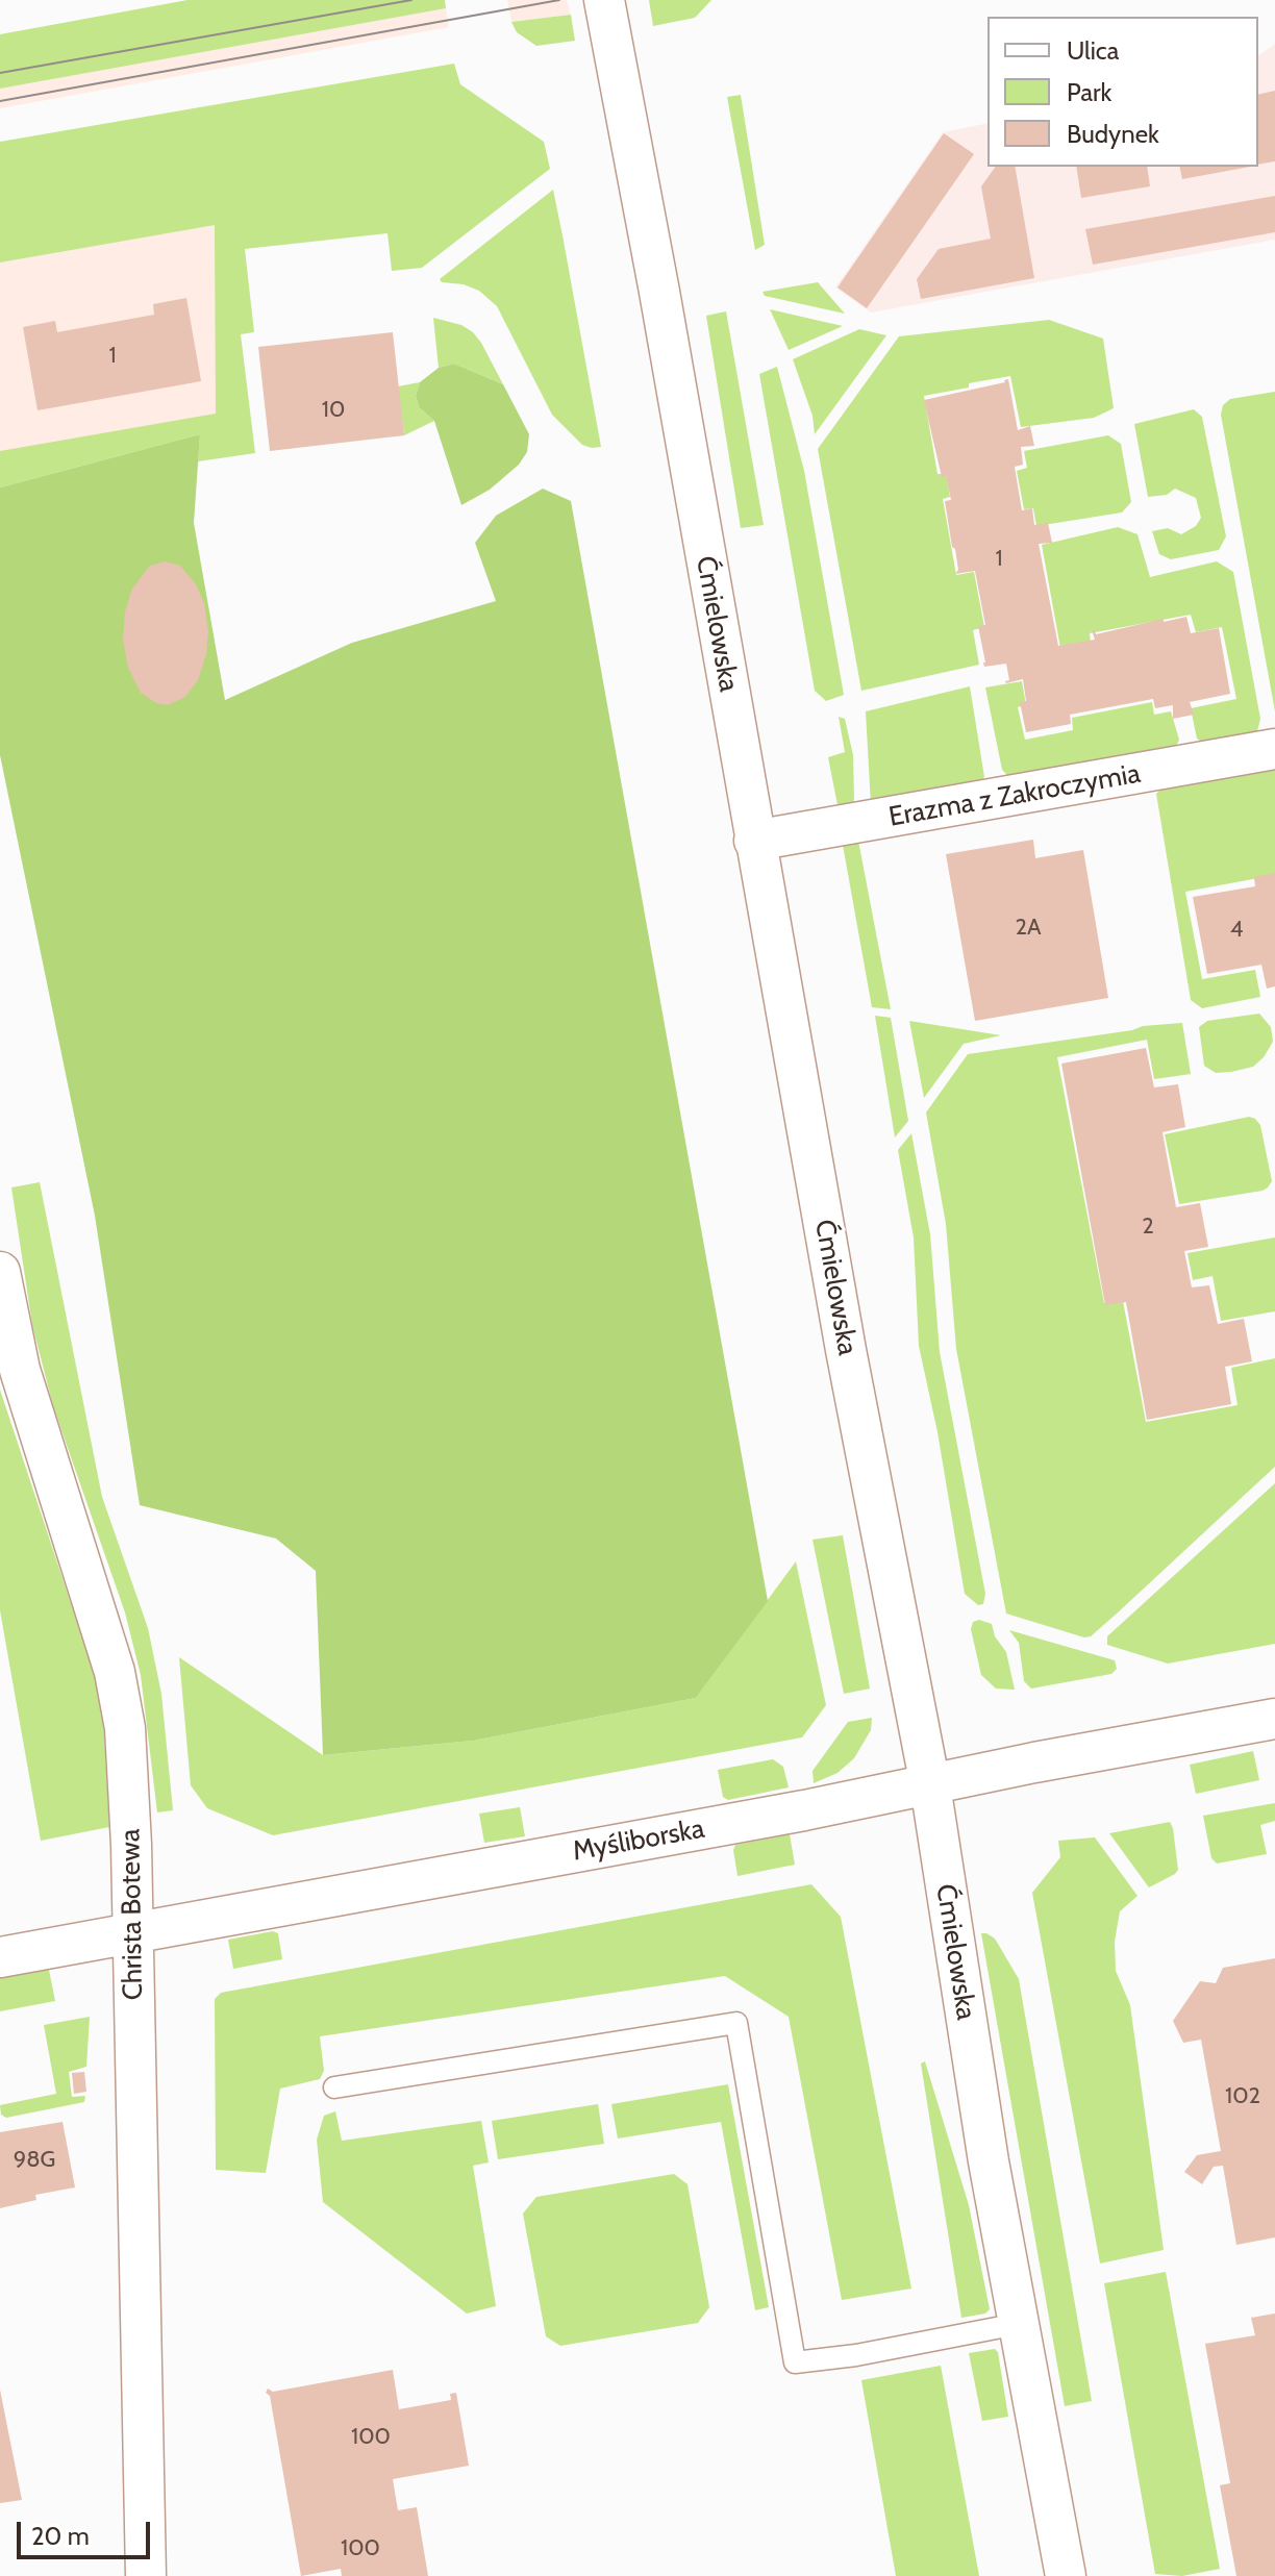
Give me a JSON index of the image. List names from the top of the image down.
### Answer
{
  "streets": {
    "street": [
      "Ćmielowska",
      "Erazma z Zakroczymia",
      "Myśliborska",
      "Christa Botewa"
    ]
  },
  "crossings": [
    ["Ćmielowska", "Erazma z Zakroczymia"],
    ["Ćmielowska", "Myśliborska"],
    ["Myśliborska", "Christa Botewa"]
  ],
  "house_numbers": [
    "1",
    "10",
    "1",
    "2A",
    "4",
    "2",
    "102",
    "98G",
    "100",
    "100"
  ],
  "legend": ["Ulica", "Park", "Budynek"],
  "scale_bar": "20 m"
}
